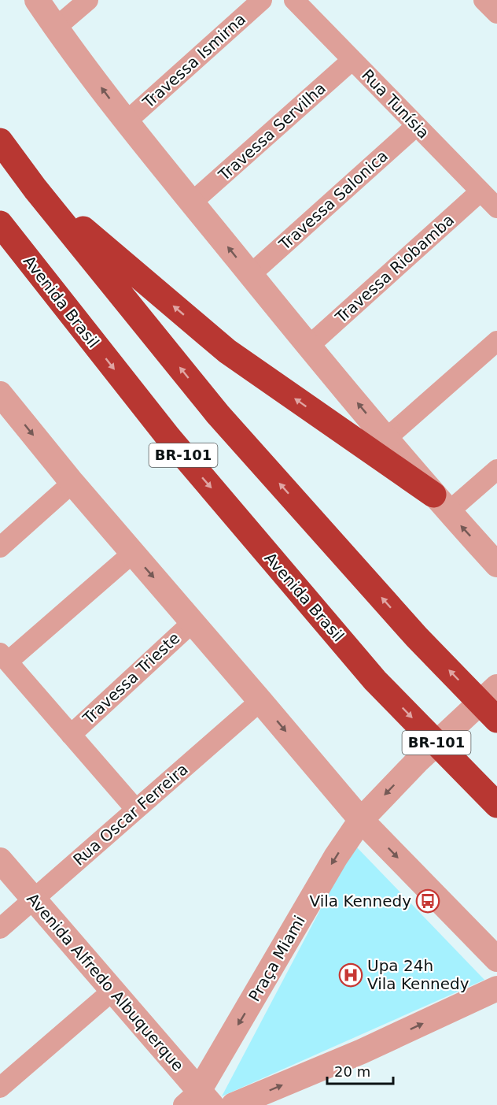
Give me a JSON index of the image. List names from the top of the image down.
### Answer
{
  "streets": {
    "highway": ["Avenida Brasil", "BR-101"],
    "street": [
      "Travessa Ismirna",
      "Rua Tunísia",
      "Travessa Servilha",
      "Travessa Salonica",
      "Travessa Riobamba",
      "Travessa Trieste",
      "Rua Oscar Ferreira",
      "Praça Miami",
      "Avenida Alfredo Albuquerque"
    ]
  },
  "crossings": [
    ["Rua Tunísia", "Travessa Servilha"],
    ["Rua Tunísia", "Travessa Salonica"],
    ["Rua Tunísia", "Travessa Riobamba"],
    ["Rua Oscar Ferreira", "Avenida Alfredo Albuquerque"],
    ["Praça Miami", "Avenida Alfredo Albuquerque"]
  ],
  "one_way": ["Praça Miami"],
  "places": {
    "bus stop": ["Vila Kennedy"],
    "hospital": ["Upa 24h Vila Kennedy"]
  },
  "scale_bar": "20 m"
}
